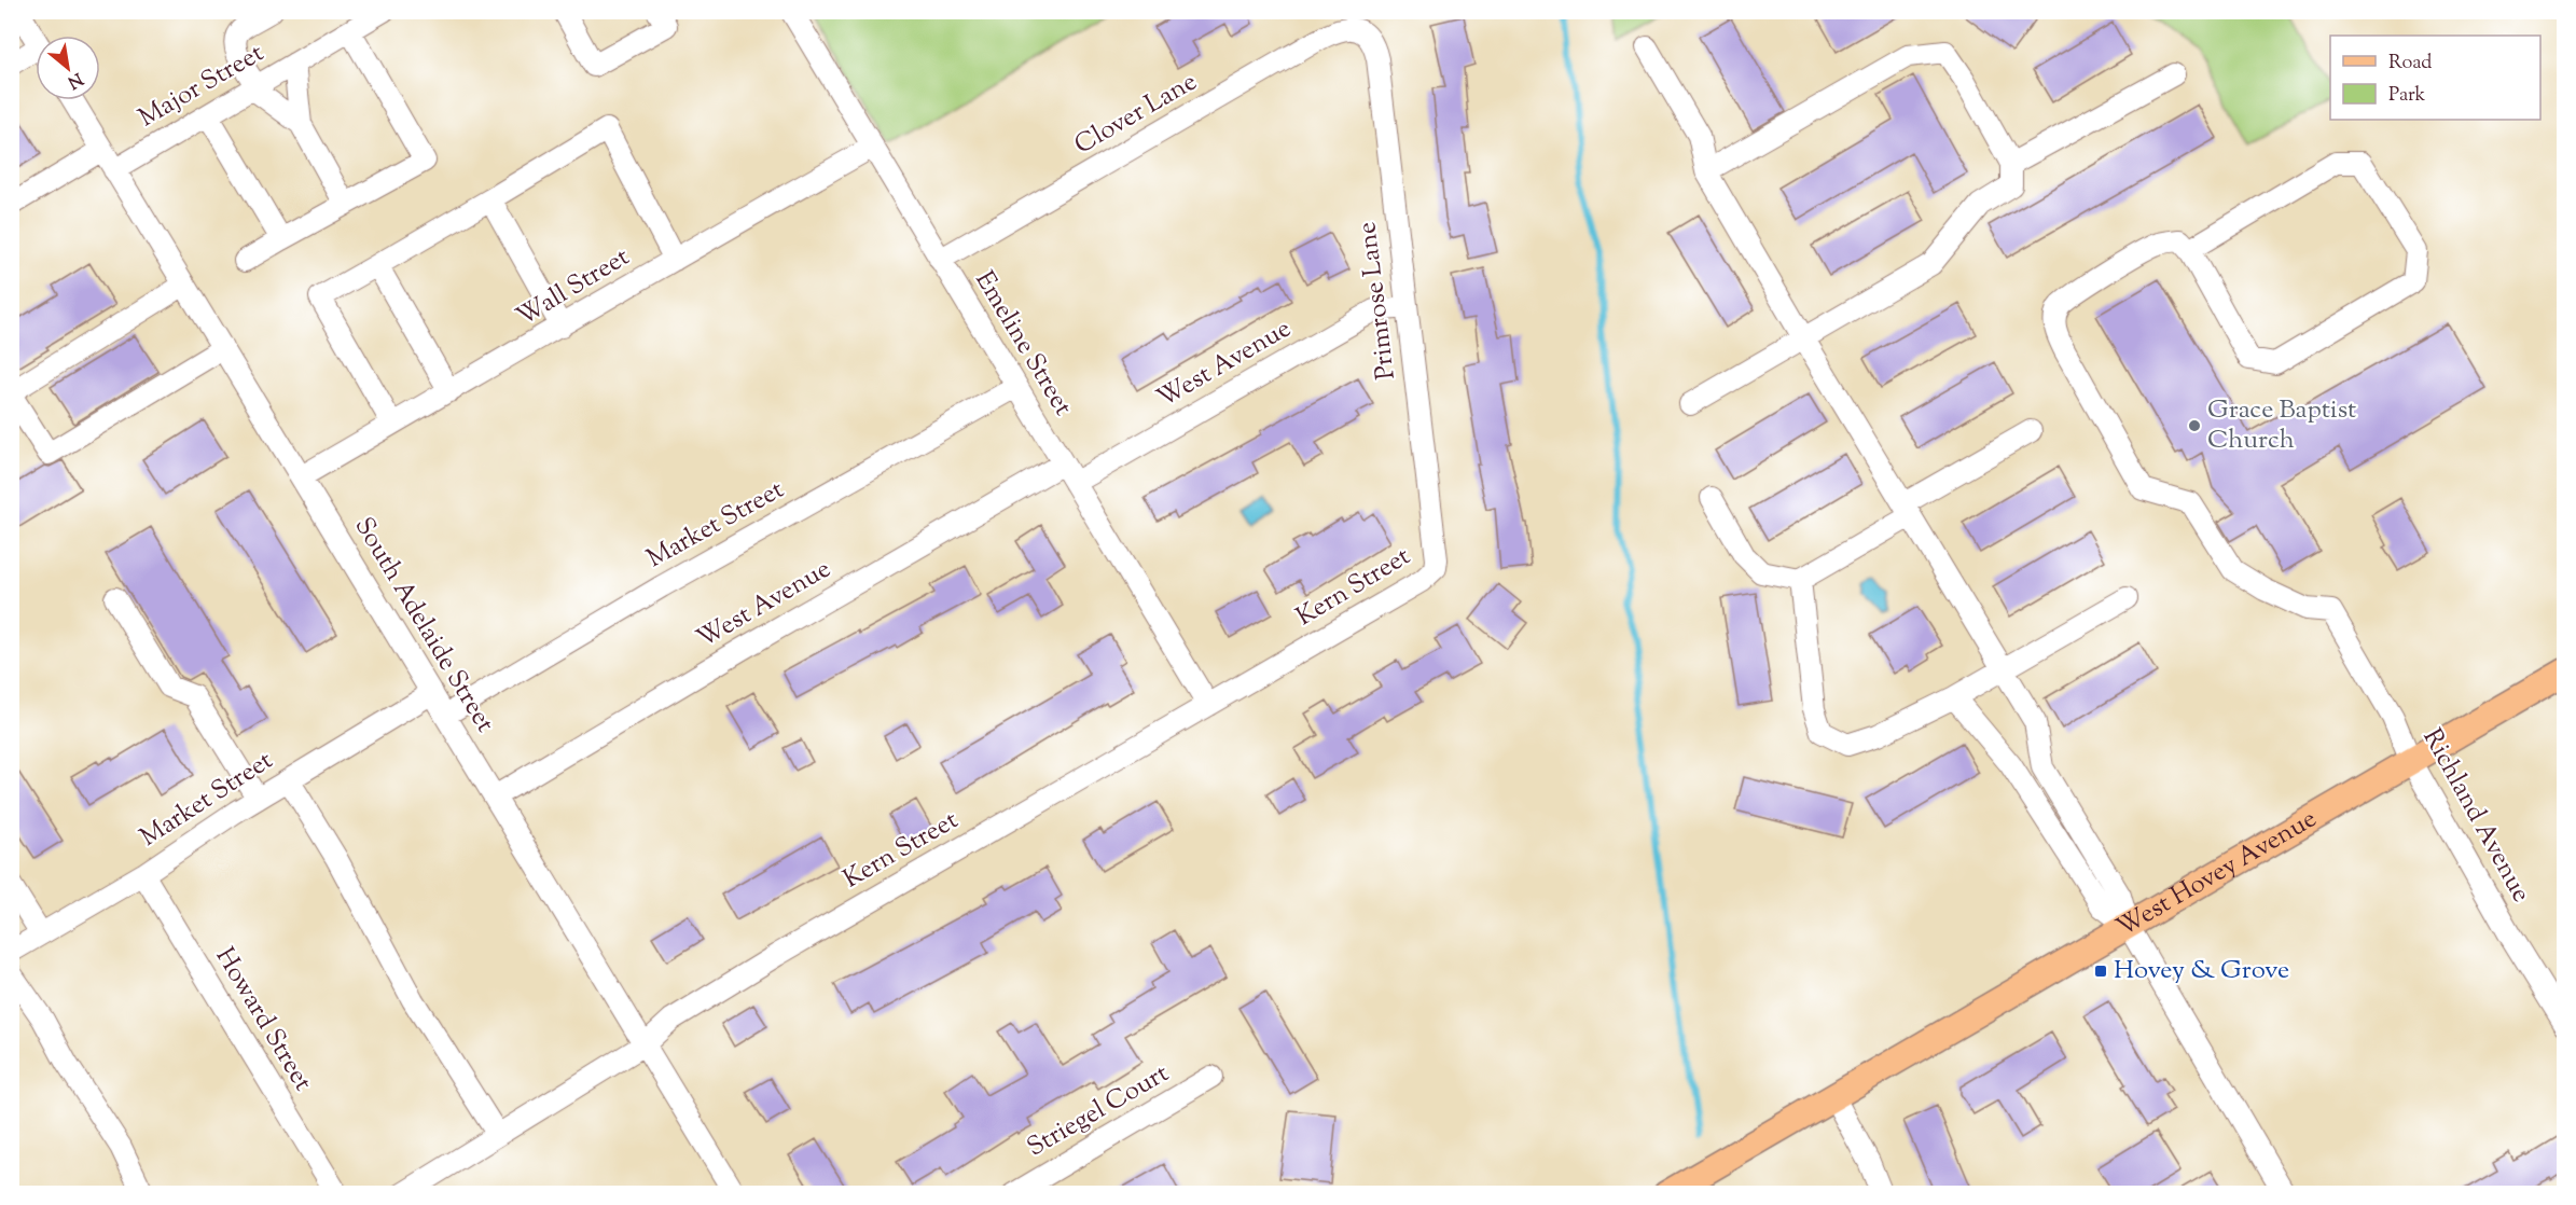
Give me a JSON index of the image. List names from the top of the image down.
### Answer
{
  "streets": {
    "main road": ["West Hovey Avenue"],
    "street": [
      "Major Street",
      "Clover Lane",
      "Wall Street",
      "Primrose Lane",
      "Emeline Street",
      "West Avenue",
      "Market Street",
      "Kern Street",
      "South Adelaide Street",
      "Richland Avenue",
      "Howard Street",
      "Striegel Court"
    ]
  },
  "crossings": [
    ["Major Street", "South Adelaide Street"],
    ["Clover Lane", "Primrose Lane"],
    ["Clover Lane", "Emeline Street"],
    ["Wall Street", "Emeline Street"],
    ["Wall Street", "South Adelaide Street"],
    ["Primrose Lane", "West Avenue"],
    ["Primrose Lane", "Kern Street"],
    ["Emeline Street", "West Avenue"],
    ["Emeline Street", "Market Street"],
    ["Emeline Street", "Kern Street"],
    ["West Avenue", "South Adelaide Street"],
    ["Market Street", "South Adelaide Street"],
    ["Market Street", "Howard Street"],
    ["Kern Street", "South Adelaide Street"],
    ["Richland Avenue", "West Hovey Avenue"]
  ],
  "places": {
    "other": ["Grace Baptist Church"],
    "transit": ["Hovey & Grove"]
  },
  "legend": ["Road", "Park"],
  "north": "bottom right"
}
